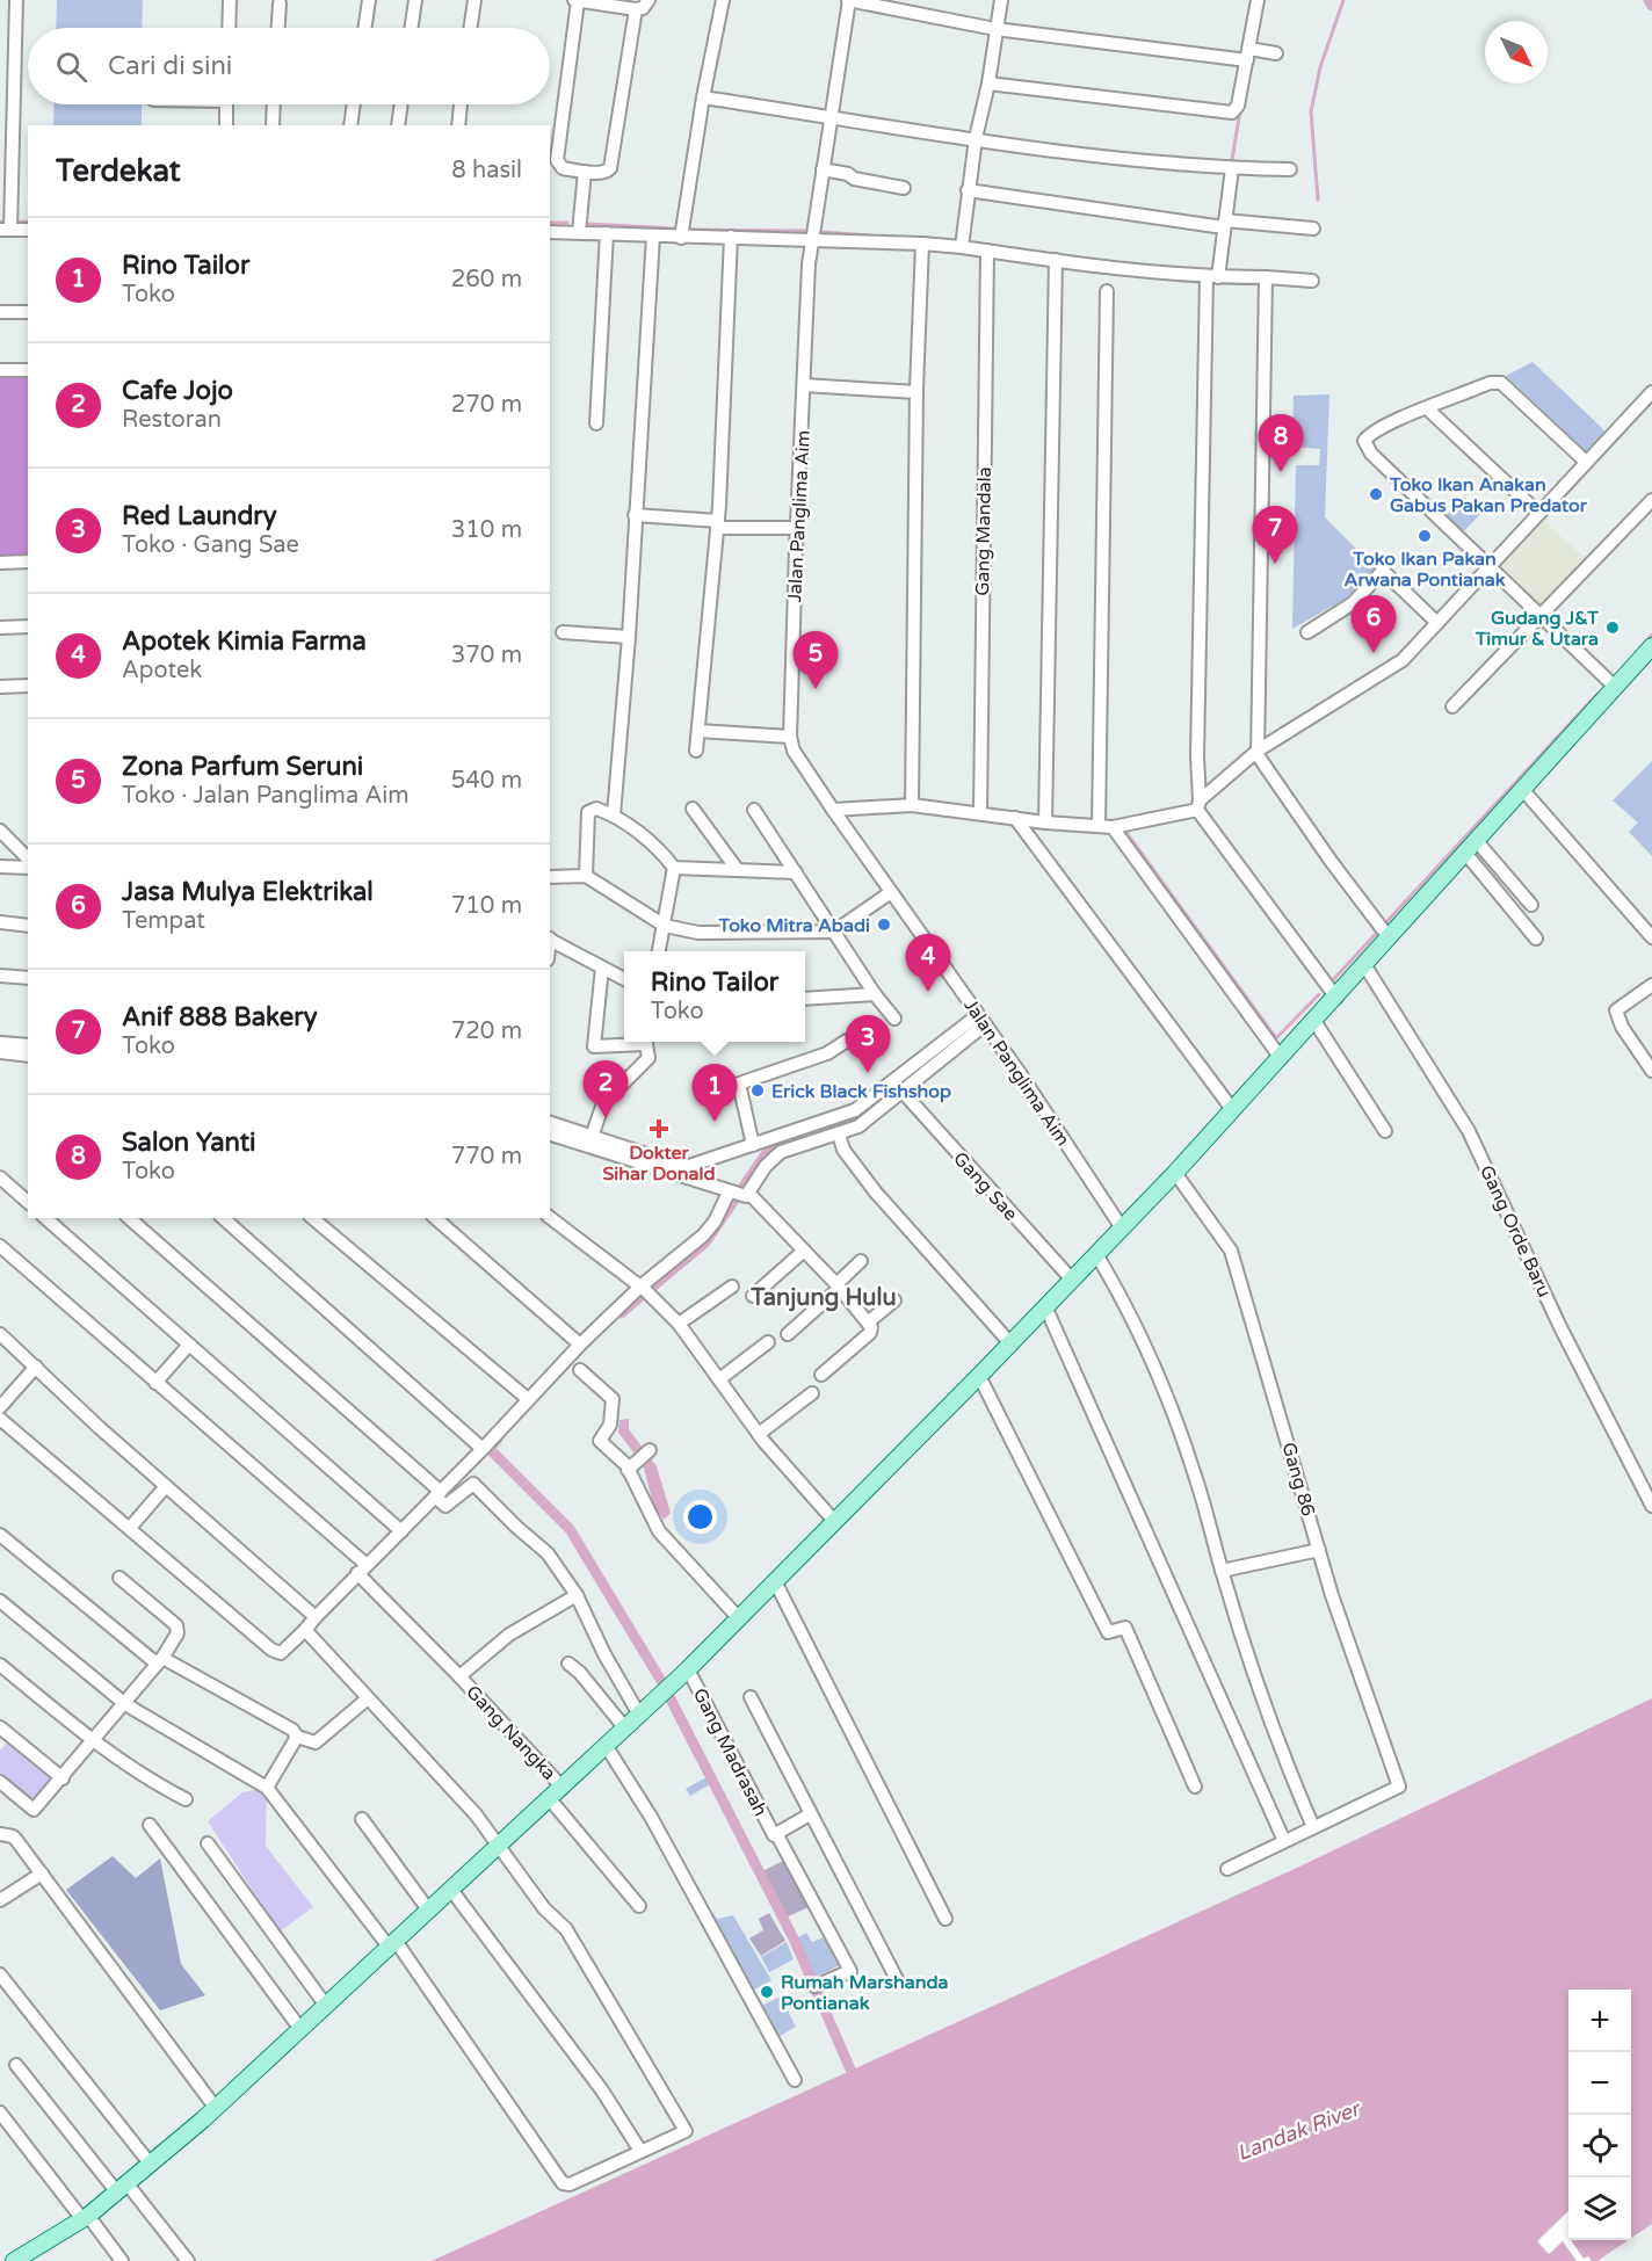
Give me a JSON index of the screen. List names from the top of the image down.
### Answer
{
  "streets": {
    "street": [
      "Jalan Panglima Aim",
      "Gang Mandala",
      "Gang Sae",
      "Gang Orde Baru",
      "Gang 86",
      "Gang Nangka",
      "Gang Madrasah"
    ]
  },
  "districts": ["Tanjung Hulu"],
  "water": ["Landak River"],
  "places": {
    "other": [
      "Toko Ikan Anakan Gabus Pakan Predator",
      "Toko Ikan Pakan Arwana Pontianak",
      "Gudang J&T Timur & Utara",
      "Toko Mitra Abadi",
      "Erick Black Fishshop",
      "Rumah Marshanda Pontianak"
    ],
    "health": ["Dokter Sihar Donald"]
  },
  "north": "bottom right",
  "page": {
    "search": "Cari di sini",
    "heading": ["Terdekat", "8 hasil"],
    "list": [
      {
        "mark": "1",
        "name": "Rino Tailor",
        "note": "Toko",
        "value": "260 m"
      },
      {
        "mark": "2",
        "name": "Cafe Jojo",
        "note": "Restoran",
        "value": "270 m"
      },
      {
        "mark": "3",
        "name": "Red Laundry",
        "note": "Toko · Gang Sae",
        "value": "310 m"
      },
      {
        "mark": "4",
        "name": "Apotek Kimia Farma",
        "note": "Apotek",
        "value": "370 m"
      },
      {
        "mark": "5",
        "name": "Zona Parfum Seruni",
        "note": "Toko · Jalan Panglima Aim",
        "value": "540 m"
      },
      {
        "mark": "6",
        "name": "Jasa Mulya Elektrikal",
        "note": "Tempat",
        "value": "710 m"
      },
      {
        "mark": "7",
        "name": "Anif 888 Bakery",
        "note": "Toko",
        "value": "720 m"
      },
      {
        "mark": "8",
        "name": "Salon Yanti",
        "note": "Toko",
        "value": "770 m"
      }
    ],
    "pins": [
      "8",
      "7",
      "6",
      "5",
      "4",
      "3",
      "2",
      "1"
    ],
    "popup": ["Rino Tailor", "Toko"],
    "map_buttons": ["+", "−"]
  }
}
